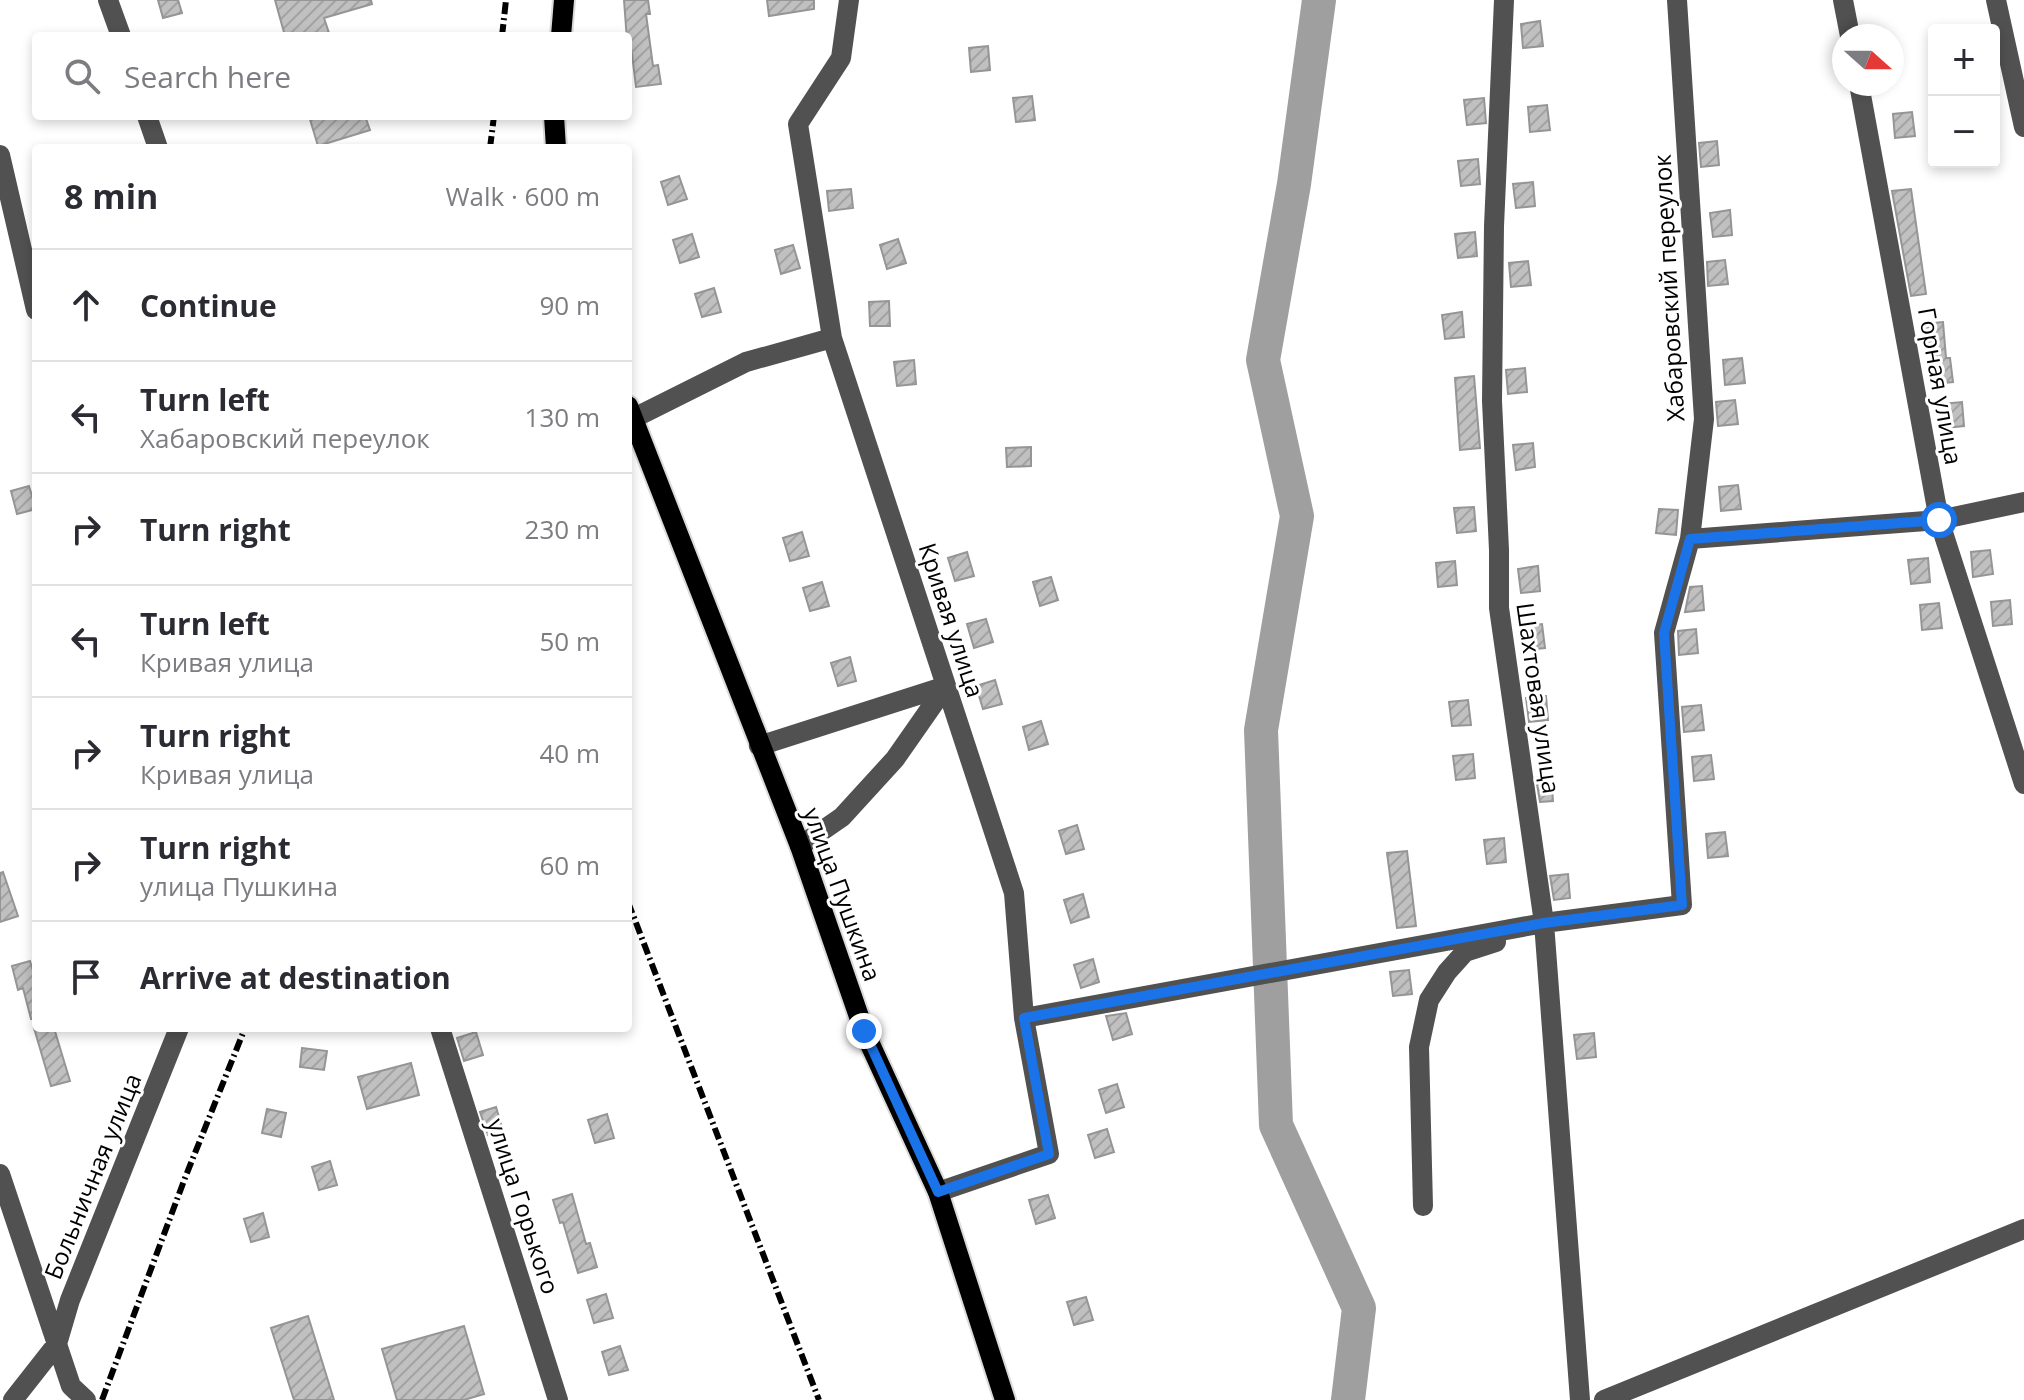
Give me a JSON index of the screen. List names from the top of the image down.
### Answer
{
  "streets": {
    "main road": ["улица Пушкина"],
    "street": [
      "Хабаровский переулок",
      "Горная улица",
      "Кривая улица",
      "Шахтовая улица",
      "Больничная улица",
      "улица Горького"
    ]
  },
  "crossings": [
    ["Хабаровский переулок", "Шахтовая улица"],
    ["Кривая улица", "улица Пушкина"]
  ],
  "north": "right",
  "page": {
    "map_buttons": ["+", "−"],
    "search": "Search here",
    "heading": ["8 min", "Walk · 600 m"],
    "list": [
      ["Continue", "90 m"],
      ["Turn left", "Хабаровский переулок", "130 m"],
      ["Turn right", "230 m"],
      ["Turn left", "Кривая улица", "50 m"],
      ["Turn right", "Кривая улица", "40 m"],
      ["Turn right", "улица Пушкина", "60 m"],
      "Arrive at destination"
    ]
  }
}
